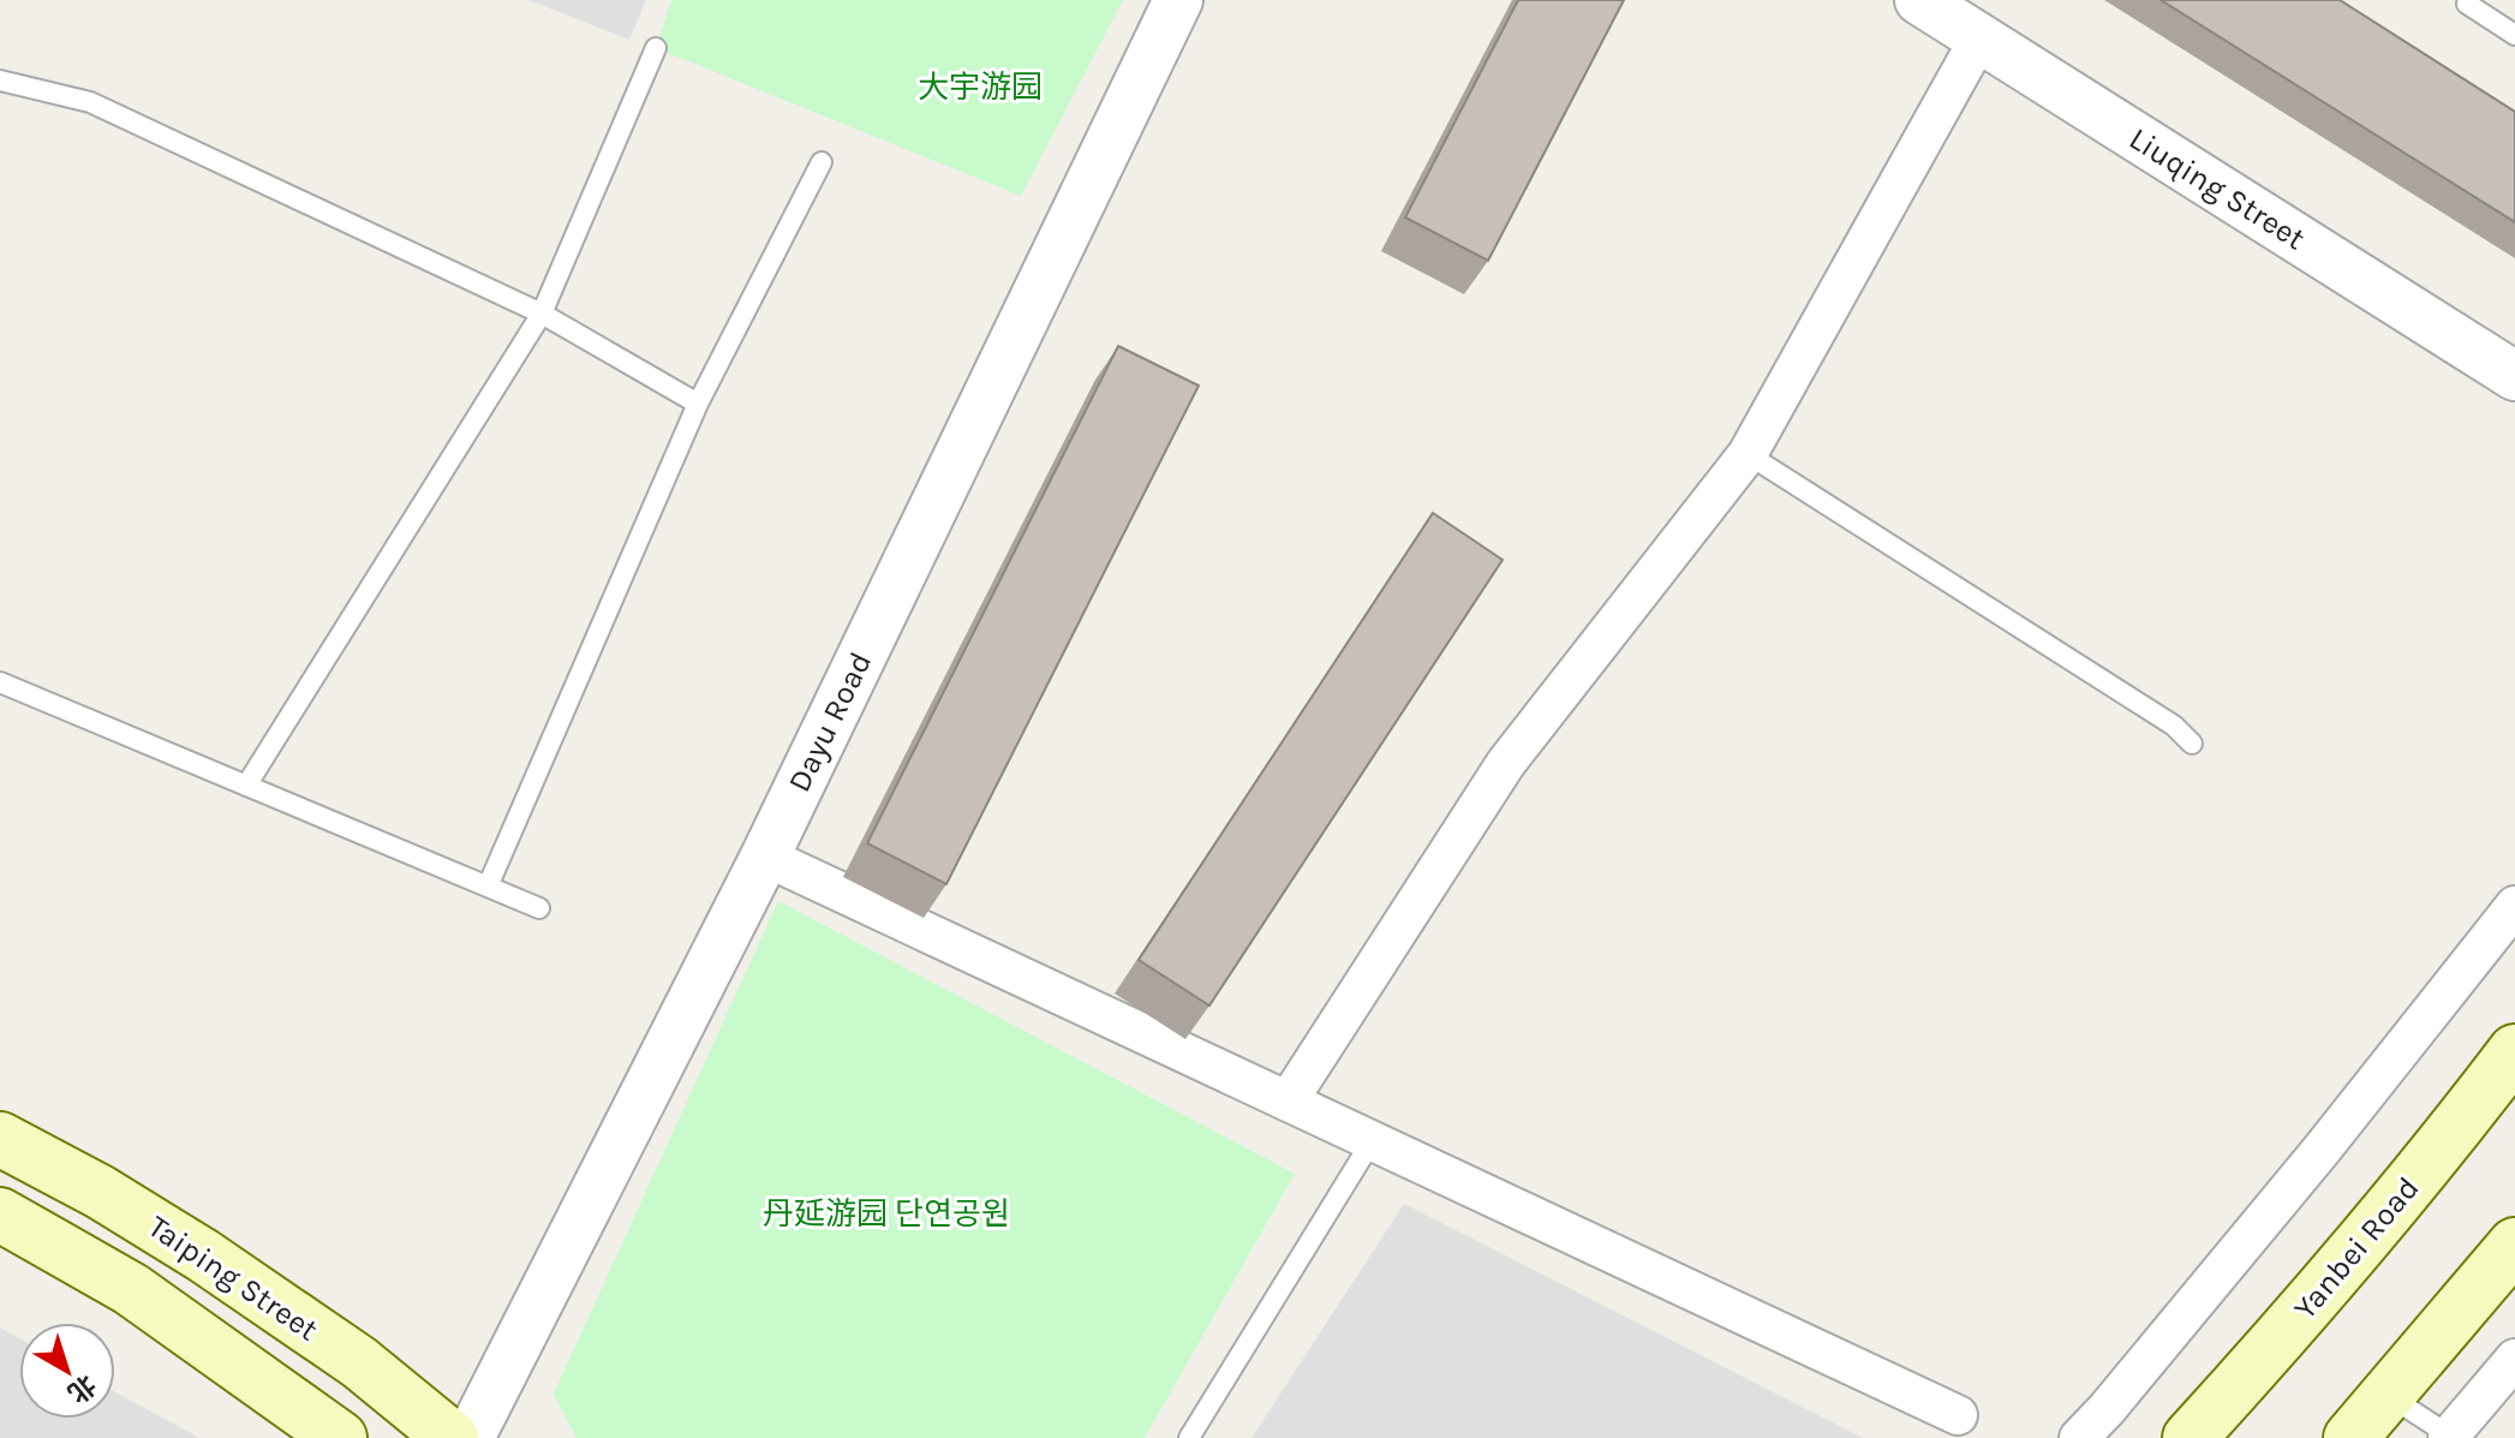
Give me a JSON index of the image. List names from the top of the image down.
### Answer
{
  "streets": {
    "main road": ["Yanbei Road", "Taiping Street"],
    "street": ["Liuqing Street", "Dayu Road"]
  },
  "parks": ["大宇游园", "丹延游园 단연공원"],
  "north": "bottom right"
}
